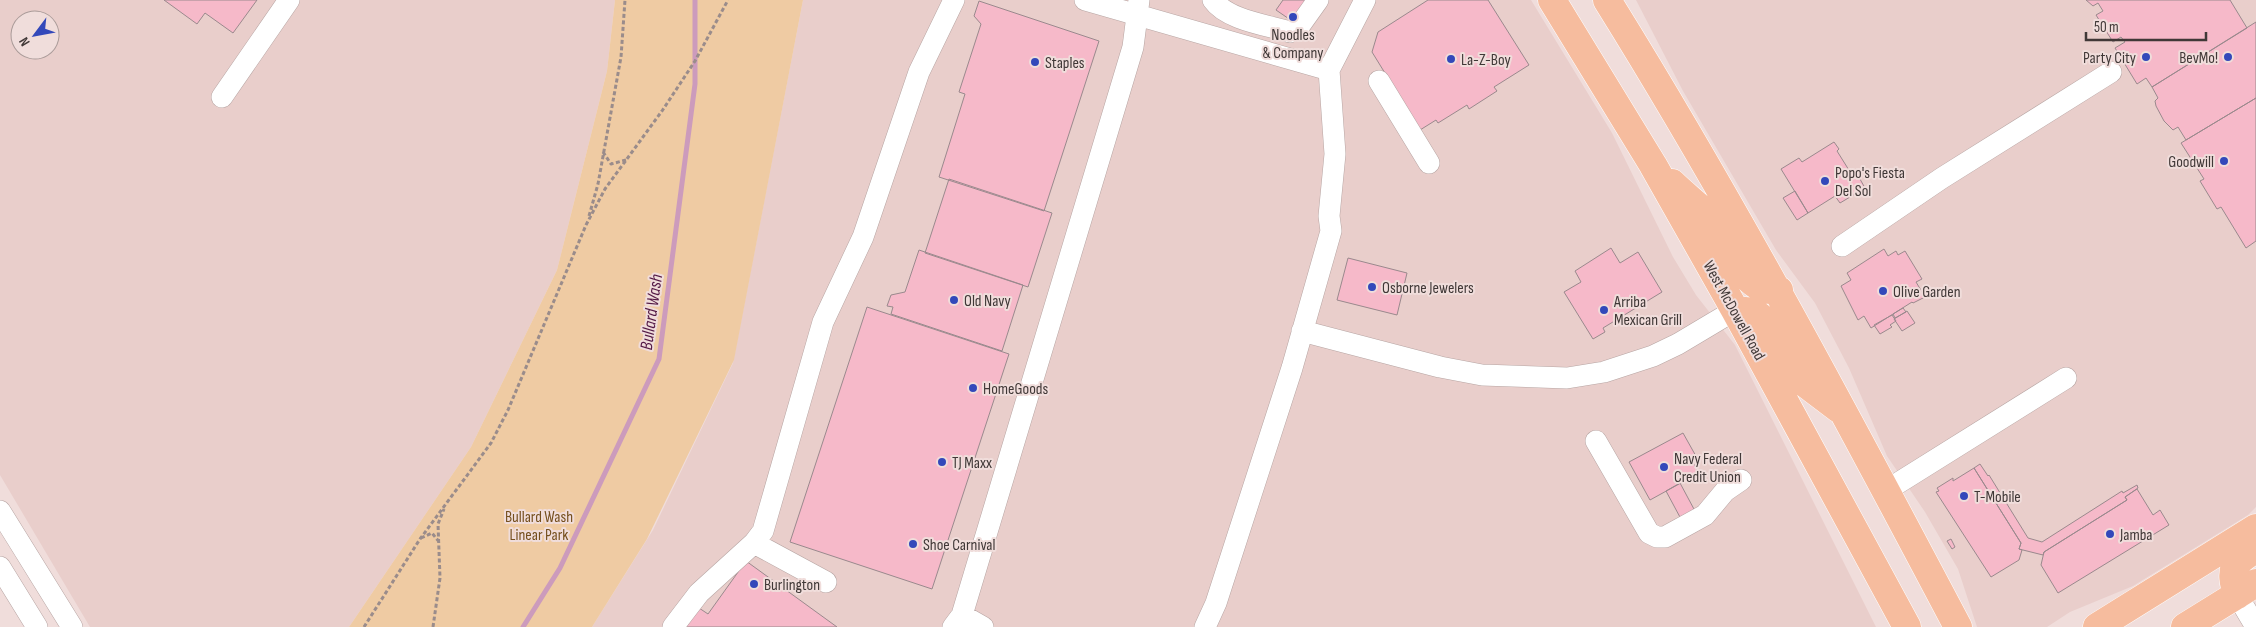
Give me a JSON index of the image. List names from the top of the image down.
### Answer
{
  "streets": {
    "main road": ["West McDowell Road"]
  },
  "water": ["Bullard Wash"],
  "parks": ["Bullard Wash Linear Park"],
  "places": [
    "Noodles & Company",
    "Party City",
    "BevMo!",
    "La-Z-Boy",
    "Staples",
    "Goodwill",
    "Popo's Fiesta Del Sol",
    "Osborne Jewelers",
    "Olive Garden",
    "Old Navy",
    "Arriba Mexican Grill",
    "HomeGoods",
    "TJ Maxx",
    "Navy Federal Credit Union",
    "T-Mobile",
    "Jamba",
    "Shoe Carnival",
    "Burlington"
  ],
  "scale_bar": "50 m",
  "north": "bottom left"
}
